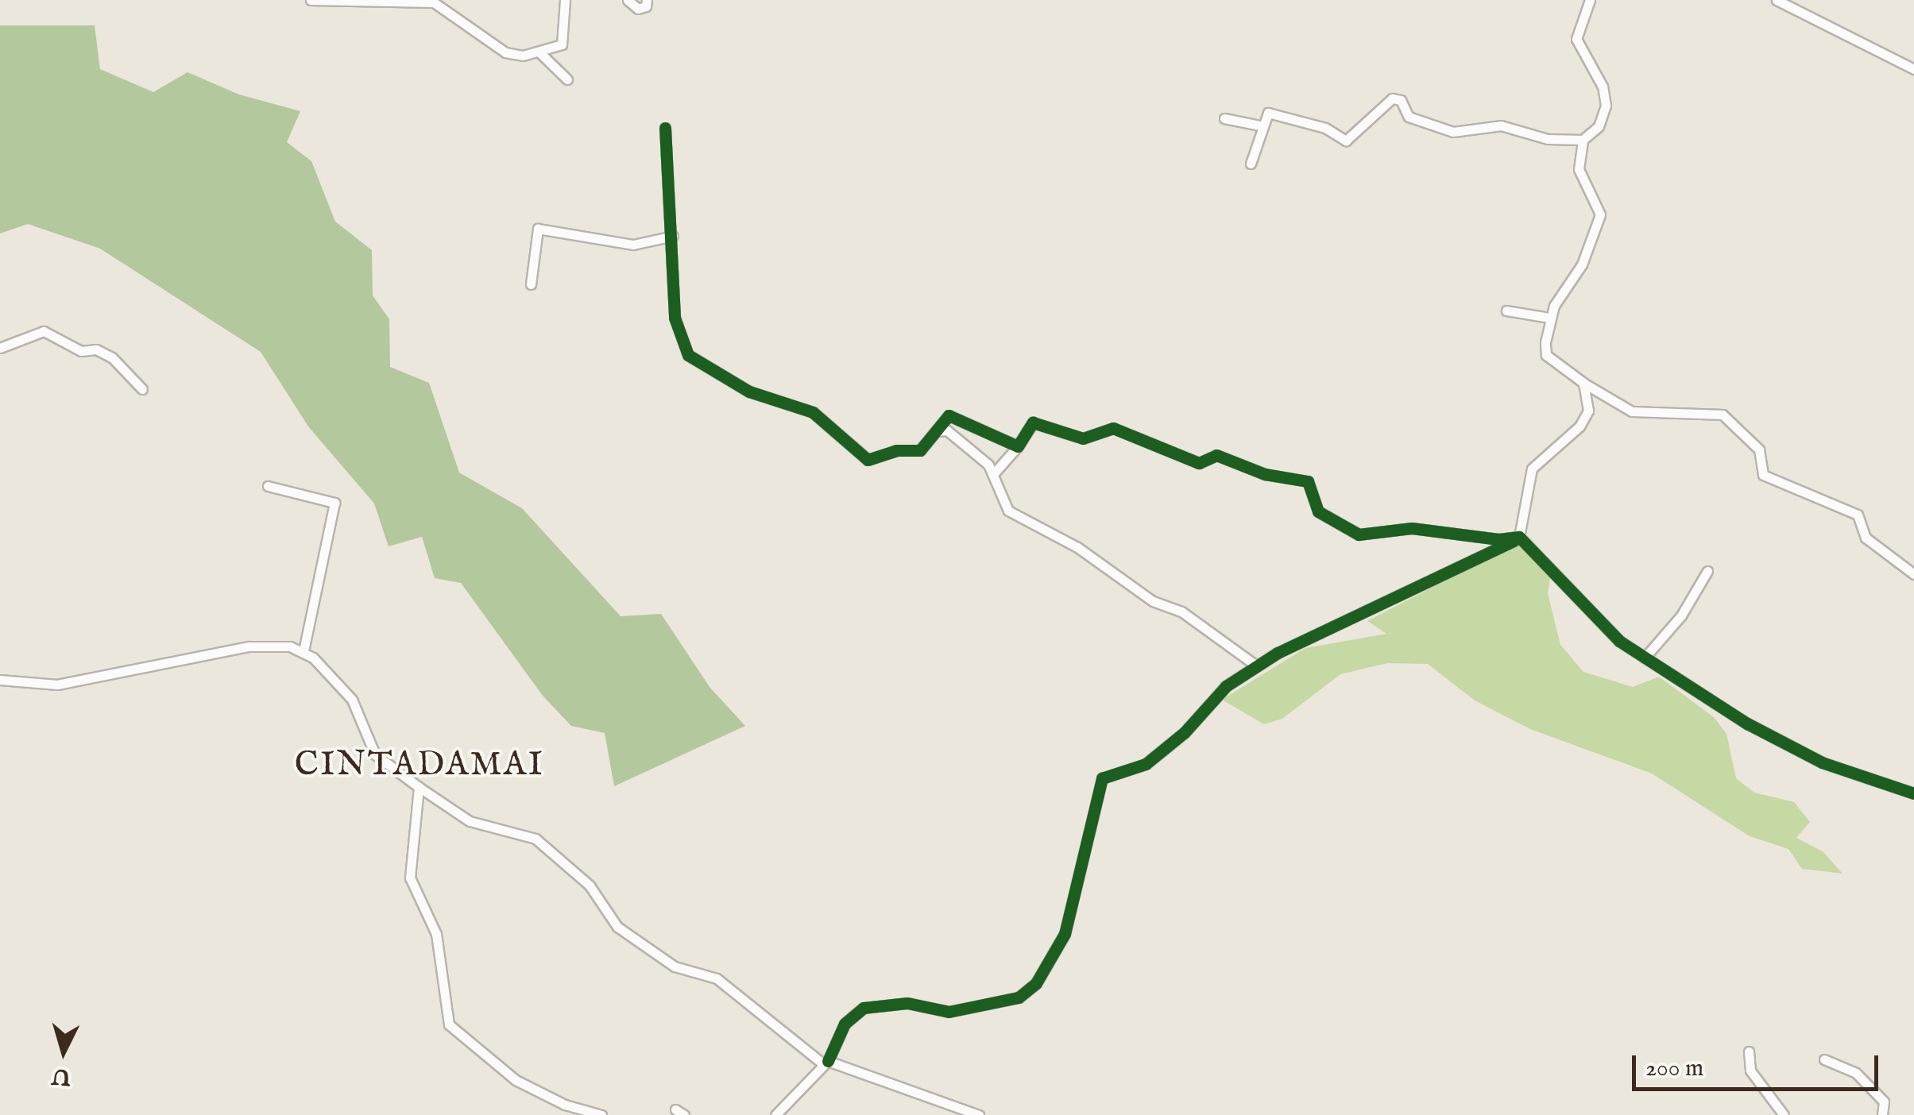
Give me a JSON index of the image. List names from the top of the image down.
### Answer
{
  "districts": ["CINTADAMAI"],
  "scale_bar": "200 m",
  "north": "bottom"
}
